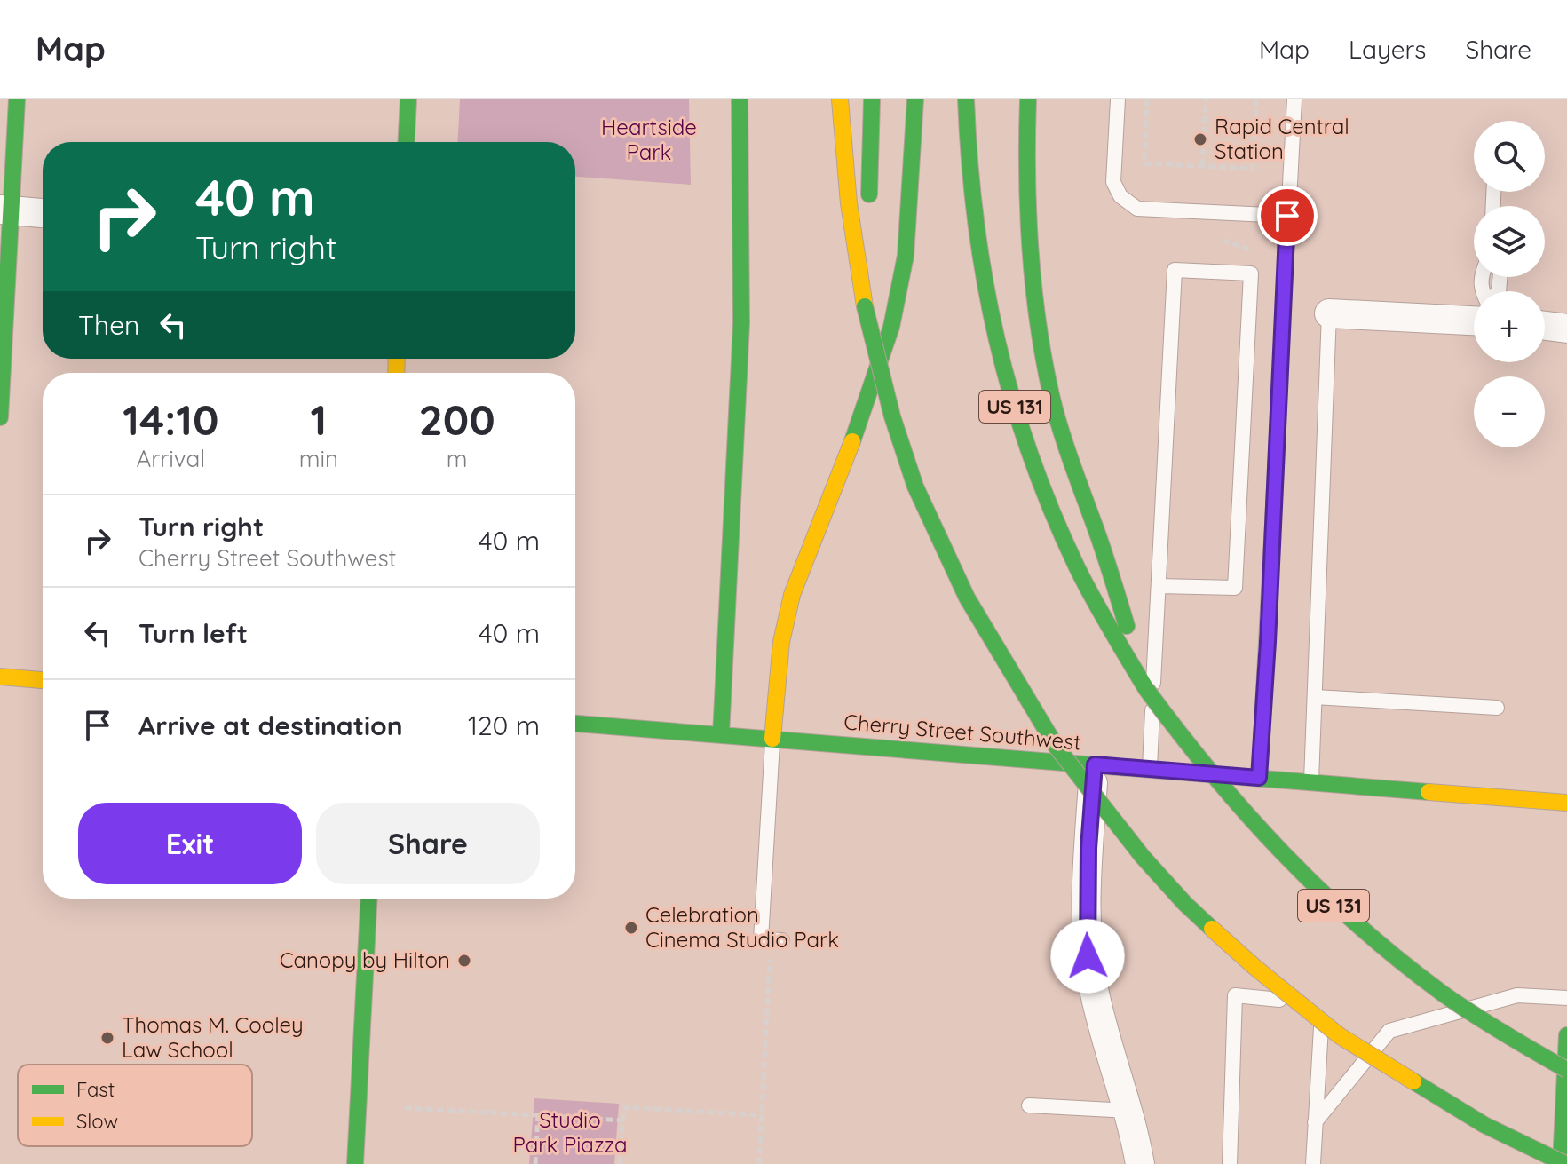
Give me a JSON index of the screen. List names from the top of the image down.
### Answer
{
  "streets": {
    "main road": ["US 131", "Cherry Street Southwest"]
  },
  "parks": ["Heartside Park", "Studio Park Piazza"],
  "places": [
    "Rapid Central Station",
    "Celebration Cinema Studio Park",
    "Canopy by Hilton",
    "Thomas M. Cooley Law School"
  ],
  "legend": ["Fast", "Slow"],
  "page": {
    "header": "Map",
    "nav": ["Map", "Layers", "Share"],
    "map_buttons": ["+", "−"],
    "turn": ["40 m", "Turn right"],
    "then": "Then",
    "eta": [
      "14:10",
      "Arrival",
      "1",
      "min",
      "200",
      "m"
    ],
    "list": [
      {
        "name": "Turn right",
        "note": "Cherry Street Southwest",
        "value": "40 m"
      },
      {
        "name": "Turn left",
        "value": "40 m"
      },
      {
        "name": "Arrive at destination",
        "value": "120 m"
      }
    ],
    "buttons": ["Exit", "Share"]
  }
}
